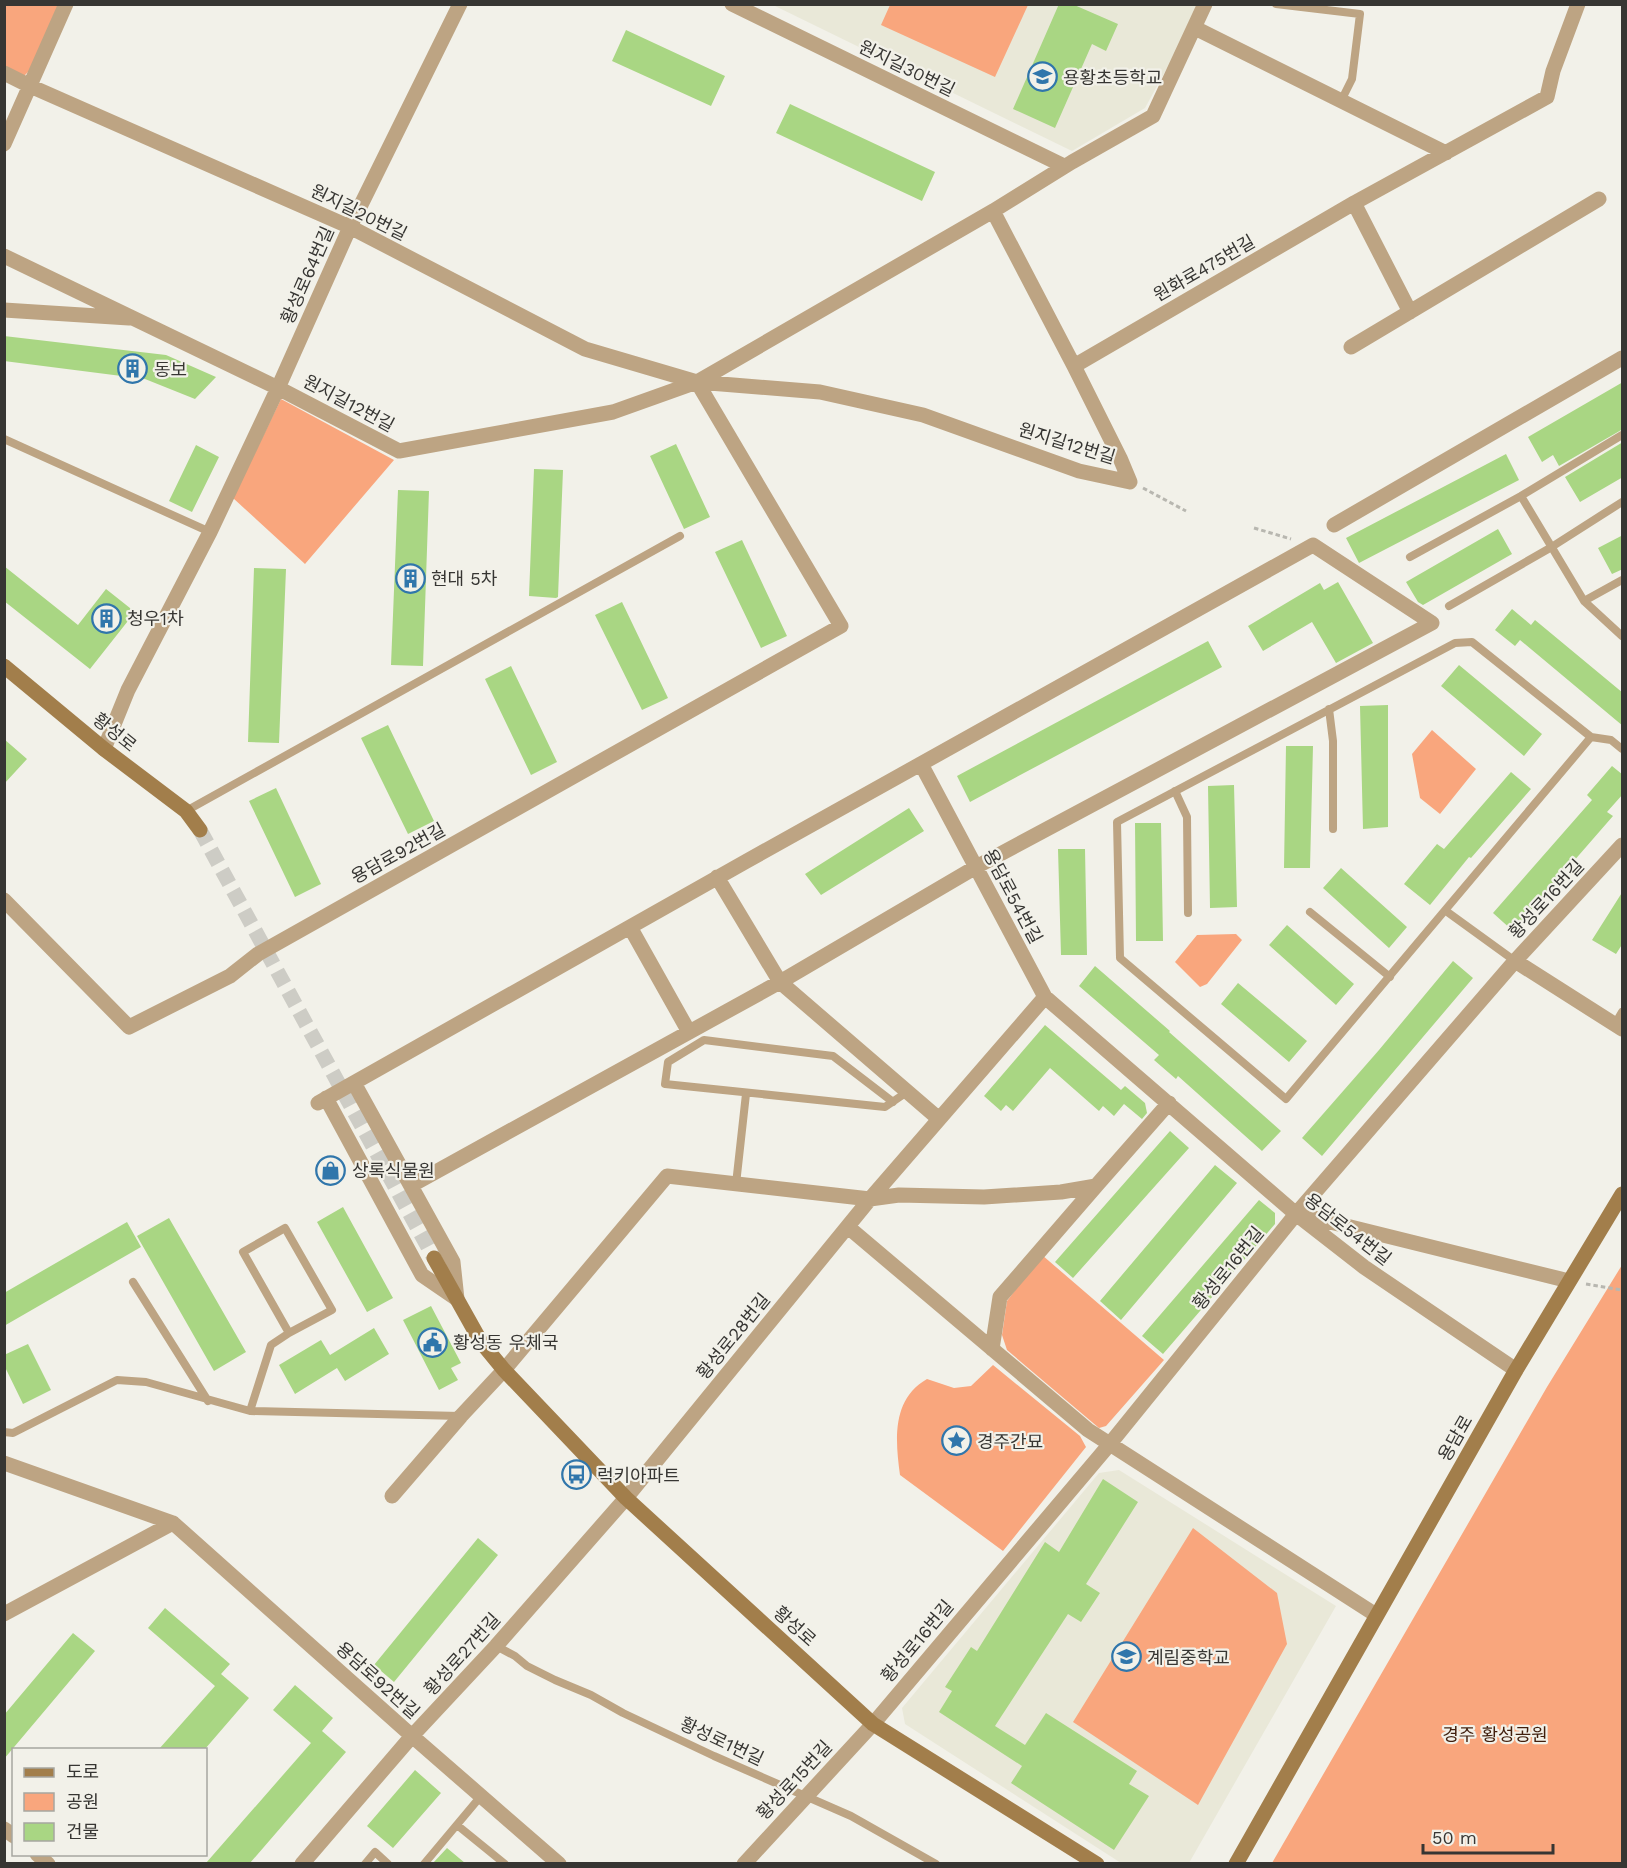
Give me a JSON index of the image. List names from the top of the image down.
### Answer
{
  "streets": {
    "street": [
      "원지길30번길",
      "원지길20번길",
      "원화로475번길",
      "황성로64번길",
      "원지길12번길",
      "황성로",
      "용담로92번길",
      "용담로54번길",
      "황성로16번길",
      "황성로28번길",
      "용담로",
      "황성로27번길",
      "황성로15번길"
    ],
    "lane": ["황성로1번길"]
  },
  "crossings": [
    ["원지길30번길", "원지길12번길"],
    ["원지길20번길", "황성로64번길"],
    ["원지길20번길", "원지길12번길"],
    ["원지길20번길", "용담로92번길"],
    ["원화로475번길", "원지길12번길"],
    ["황성로64번길", "원지길12번길"],
    ["황성로64번길", "황성로"],
    ["원지길12번길", "용담로92번길"],
    ["황성로", "황성로16번길"],
    ["황성로", "황성로28번길"],
    ["황성로", "황성로27번길"],
    ["황성로", "황성로15번길"],
    ["용담로92번길", "황성로27번길"],
    ["용담로54번길", "황성로16번길"],
    ["용담로54번길", "황성로28번길"],
    ["용담로54번길", "용담로"],
    ["황성로16번길", "황성로15번길"],
    ["황성로28번길", "황성로27번길"],
    ["황성로27번길", "황성로1번길"],
    ["황성로1번길", "황성로15번길"]
  ],
  "parks": ["경주 황성공원"],
  "places": {
    "school or university": ["용황초등학교", "계림중학교"],
    "building": ["동보", "현대 5차", "청우1차"],
    "shop": ["상록식물원"],
    "public building": ["황성동 우체국"],
    "place": ["경주간묘"],
    "bus stop": ["럭키아파트"]
  },
  "legend": ["도로", "공원", "건물"],
  "scale_bar": "50 m"
}
